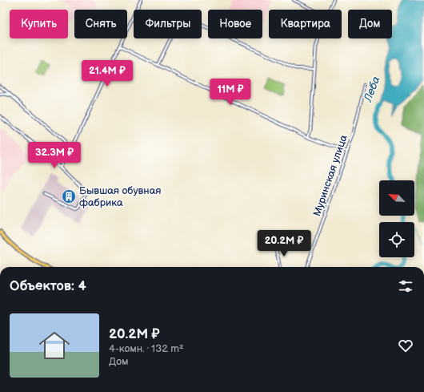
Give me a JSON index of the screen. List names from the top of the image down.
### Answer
{
  "streets": {
    "street": ["Муринская улица"]
  },
  "water": ["Леба"],
  "places": {
    "building": ["Бывшая обувная фабрика"]
  },
  "north": "top left",
  "page": {
    "chip": [
      "Купить",
      "Снять",
      "Фильтры",
      "Новое",
      "Квартира",
      "Дом"
    ],
    "price": [
      "21.4M ₽",
      "11M ₽",
      "32.3M ₽",
      "20.2M ₽"
    ],
    "heading": "Объектов: 4",
    "list": [
      {
        "name": "20.2M ₽",
        "note": "4-комн. · 132 m² · Дом"
      }
    ]
  }
}
